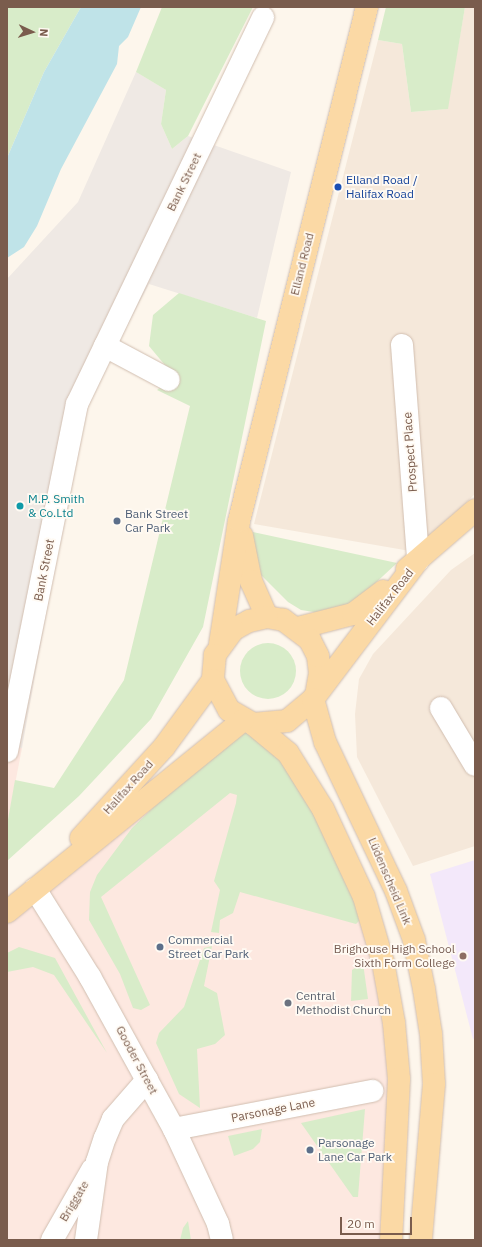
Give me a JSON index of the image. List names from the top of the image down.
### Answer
{
  "streets": {
    "main road": ["Elland Road", "Halifax Road", "Lüdenscheid Link"],
    "street": [
      "Bank Street",
      "Prospect Place",
      "Gooder Street",
      "Parsonage Lane",
      "Briggate"
    ]
  },
  "crossings": [
    ["Elland Road", "Halifax Road"],
    ["Elland Road", "Lüdenscheid Link"],
    ["Prospect Place", "Halifax Road"],
    ["Halifax Road", "Lüdenscheid Link"],
    ["Halifax Road", "Gooder Street"],
    ["Gooder Street", "Parsonage Lane"]
  ],
  "places": [
    "Elland Road / Halifax Road",
    "M.P. Smith & Co.Ltd",
    "Bank Street Car Park",
    "Commercial Street Car Park",
    "Brighouse High School Sixth Form College",
    "Central Methodist Church",
    "Parsonage Lane Car Park"
  ],
  "scale_bar": "20 m",
  "north": "right"
}
